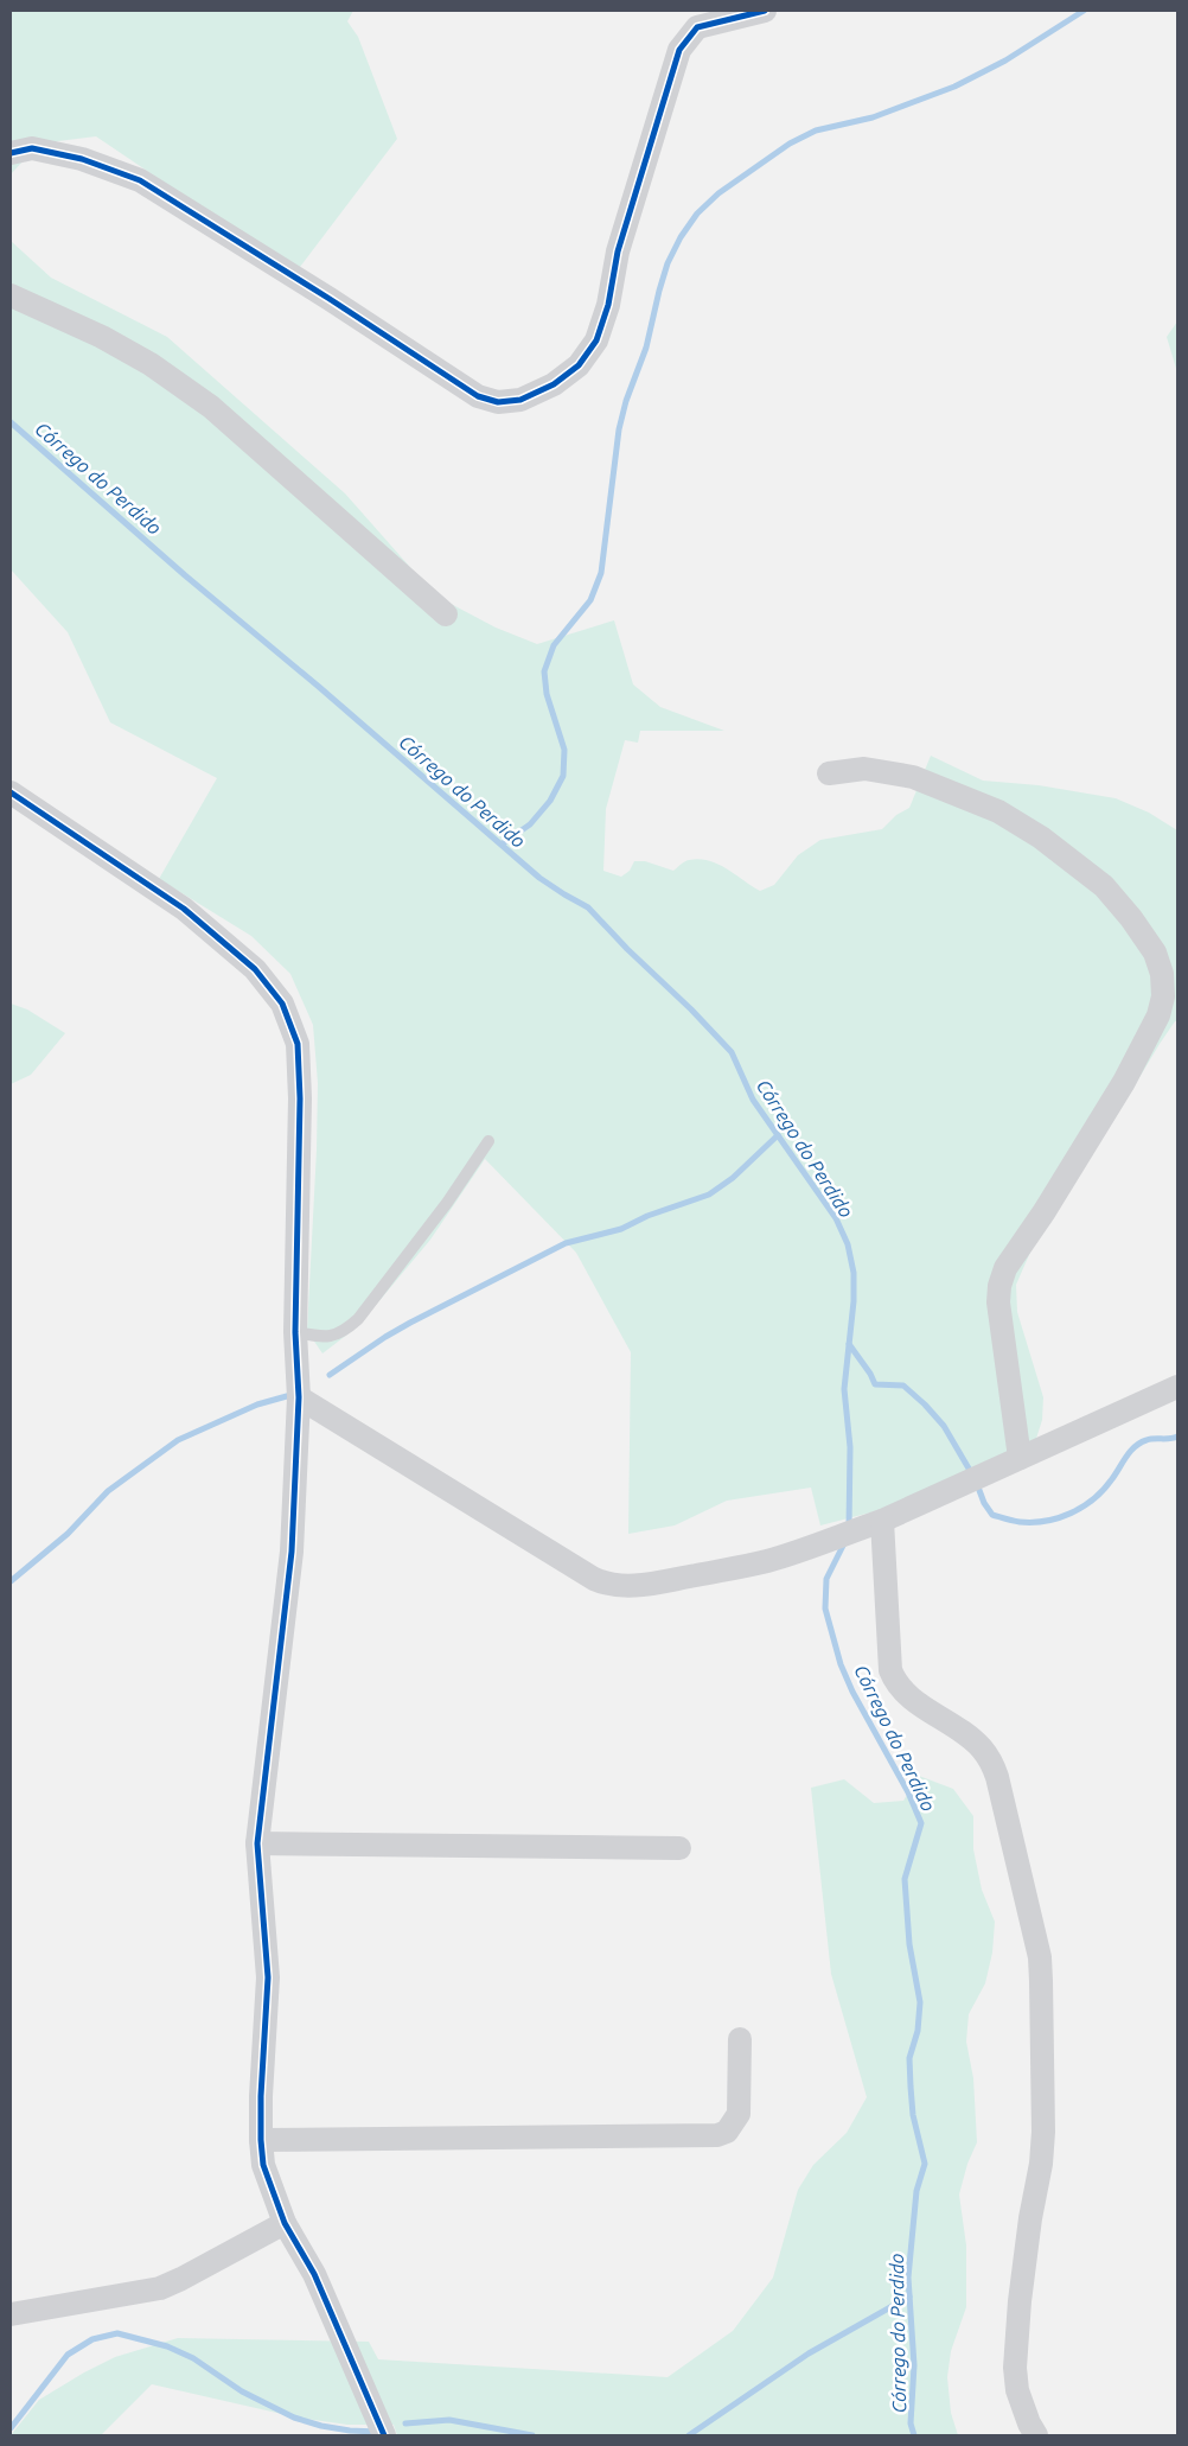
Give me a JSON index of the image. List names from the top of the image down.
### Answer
{
  "water": ["Córrego do Perdido"]
}
